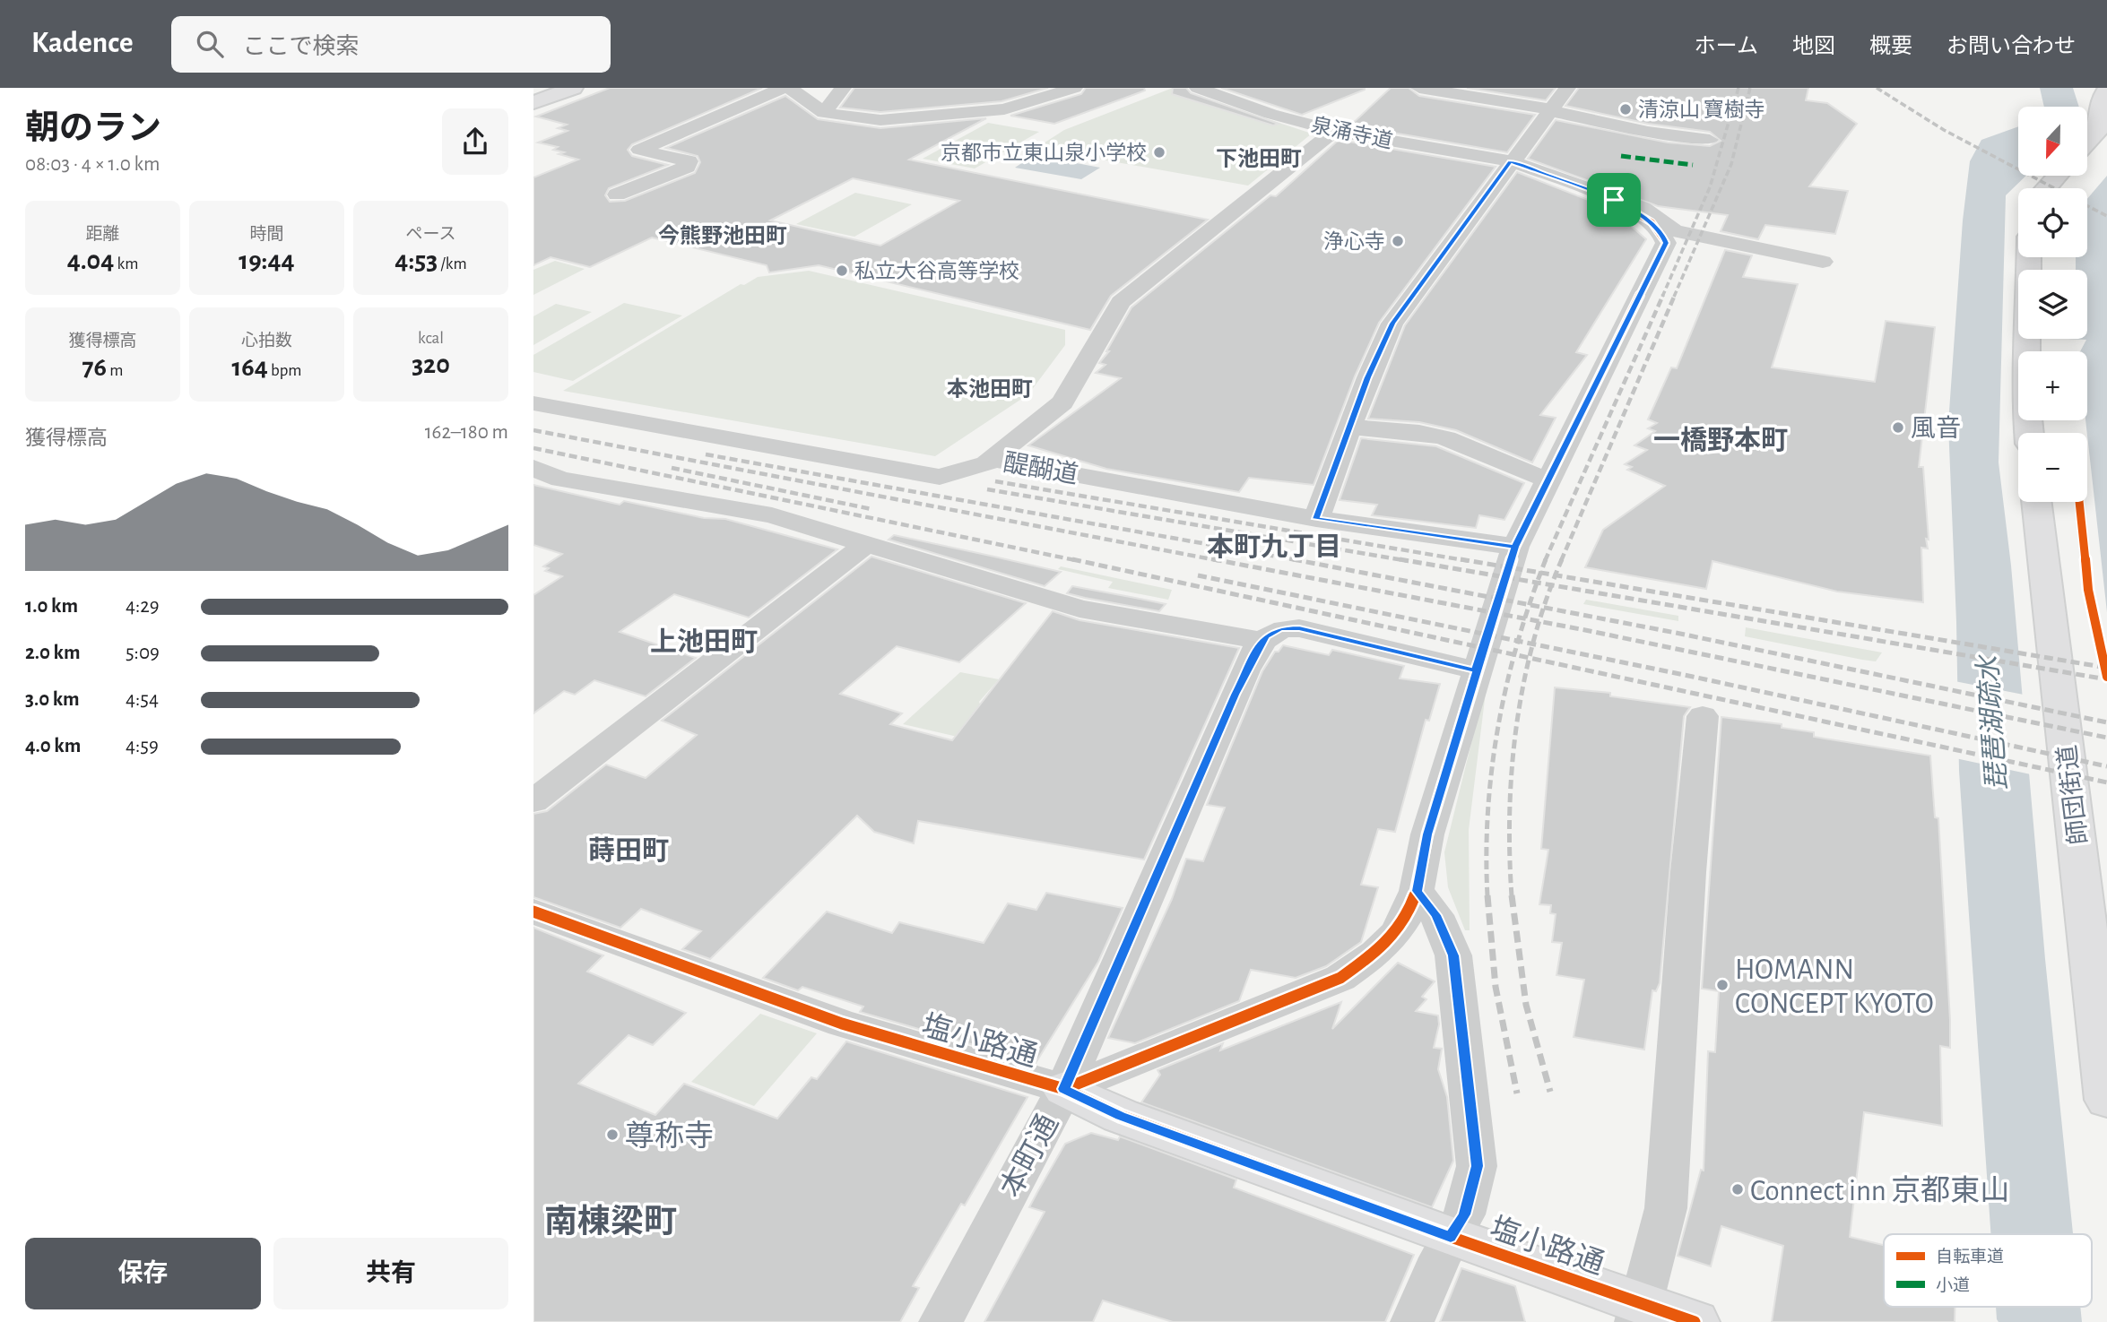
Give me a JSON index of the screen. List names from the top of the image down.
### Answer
{
  "streets": {
    "street": [
      "泉涌寺道",
      "醍醐道",
      "師団街道",
      "塩小路通",
      "本町通"
    ]
  },
  "crossings": [
    ["塩小路通", "本町通"]
  ],
  "districts": [
    "下池田町",
    "今熊野池田町",
    "本池田町",
    "一橋野本町",
    "本町九丁目",
    "上池田町",
    "蒔田町",
    "南棟梁町"
  ],
  "water": ["琵琶湖疏水"],
  "places": [
    "清涼山 寶樹寺",
    "京都市立東山泉小学校",
    "浄心寺",
    "私立大谷高等学校",
    "風音",
    "HOMANN CONCEPT KYOTO",
    "尊称寺",
    "Connect inn 京都東山"
  ],
  "legend": ["自転車道", "小道"],
  "north": "bottom",
  "page": {
    "header": "Kadence",
    "search": "ここで検索",
    "nav": [
      "ホーム",
      "地図",
      "概要",
      "お問い合わせ"
    ],
    "heading": ["朝のラン", "08:03 · 4 × 1.0 km"],
    "map_buttons": ["+", "−"],
    "stats": [
      ["距離", "4.04 km"],
      ["時間", "19:44"],
      ["ペース", "4:53 /km"],
      ["獲得標高", "76 m"],
      ["心拍数", "164 bpm"],
      ["kcal", "320"]
    ],
    "chart": ["獲得標高", "162–180 m"],
    "list": [
      {
        "name": "1.0 km",
        "note": "4:29"
      },
      {
        "name": "2.0 km",
        "note": "5:09"
      },
      {
        "name": "3.0 km",
        "note": "4:54"
      },
      {
        "name": "4.0 km",
        "note": "4:59"
      }
    ],
    "buttons": ["保存", "共有"]
  }
}
